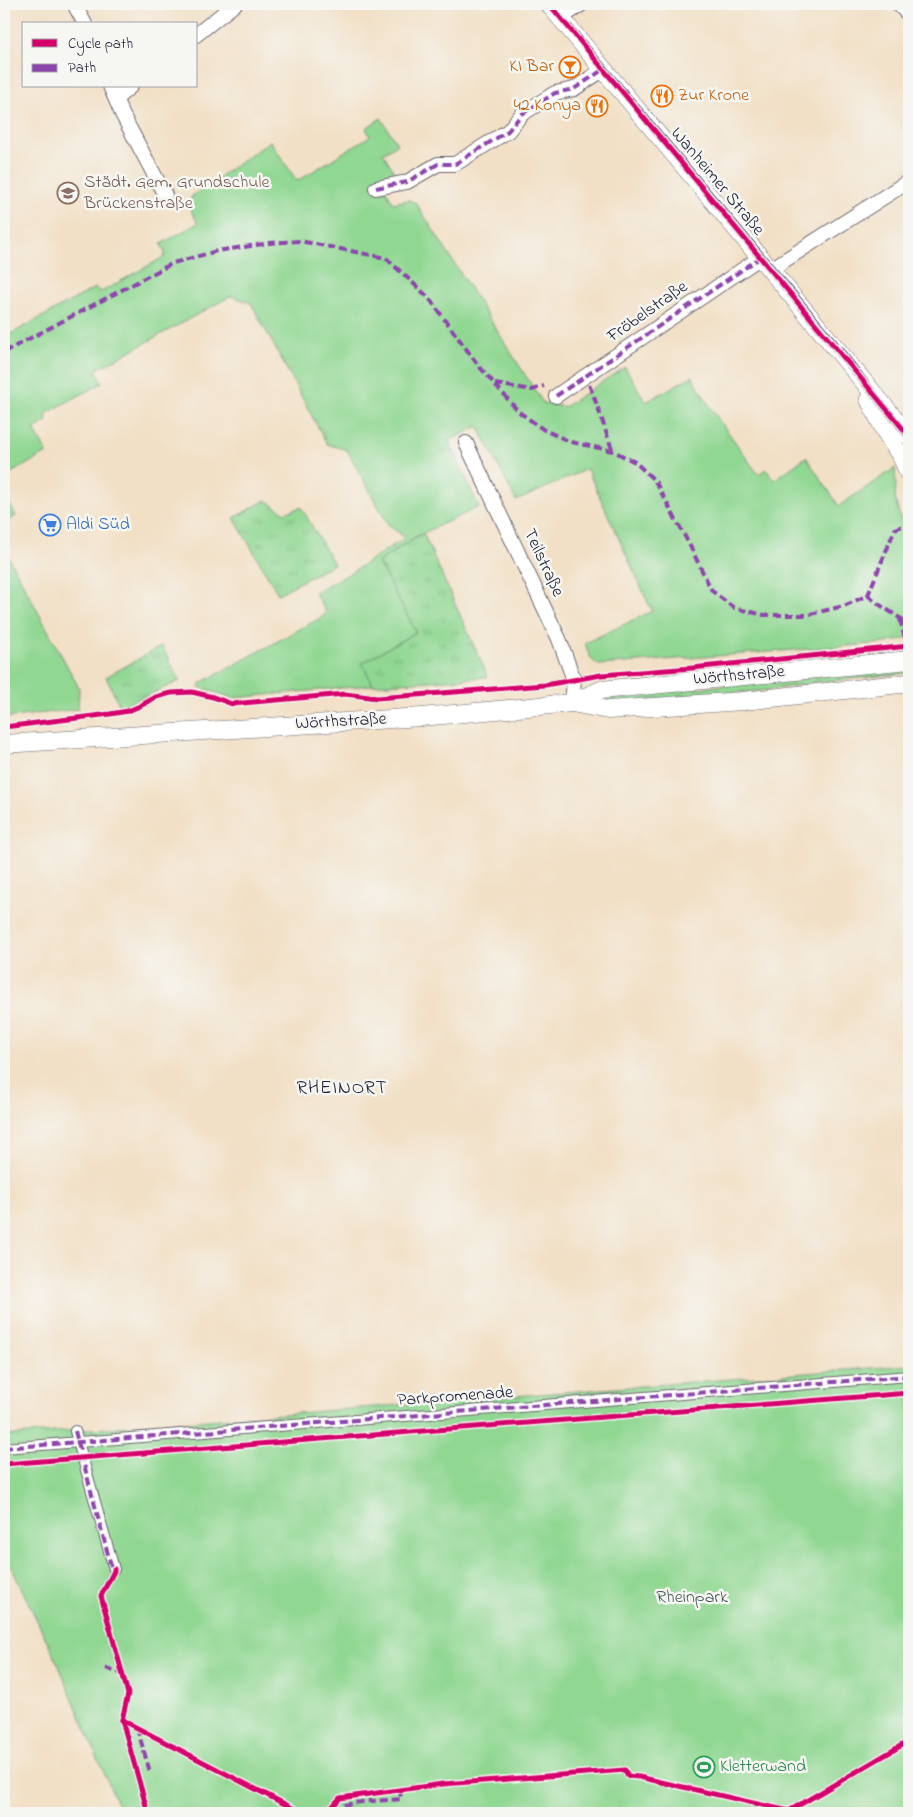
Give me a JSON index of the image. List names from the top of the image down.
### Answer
{
  "streets": {
    "street": [
      "Wanheimer Straße",
      "Fröbelstraße",
      "Teilstraße",
      "Wörthstraße",
      "Parkpromenade"
    ]
  },
  "crossings": [
    ["Wanheimer Straße", "Fröbelstraße"],
    ["Teilstraße", "Wörthstraße"]
  ],
  "districts": ["RHEINORT"],
  "parks": ["Rheinpark"],
  "places": {
    "bar": ["KI Bar"],
    "restaurant": ["Zur Krone", "42 Konya"],
    "school or university": ["Städt. Gem. Grundschule Brückenstraße"],
    "supermarket": ["Aldi Süd"],
    "sports": ["Kletterwand"]
  },
  "legend": ["Cycle path", "Path"]
}
